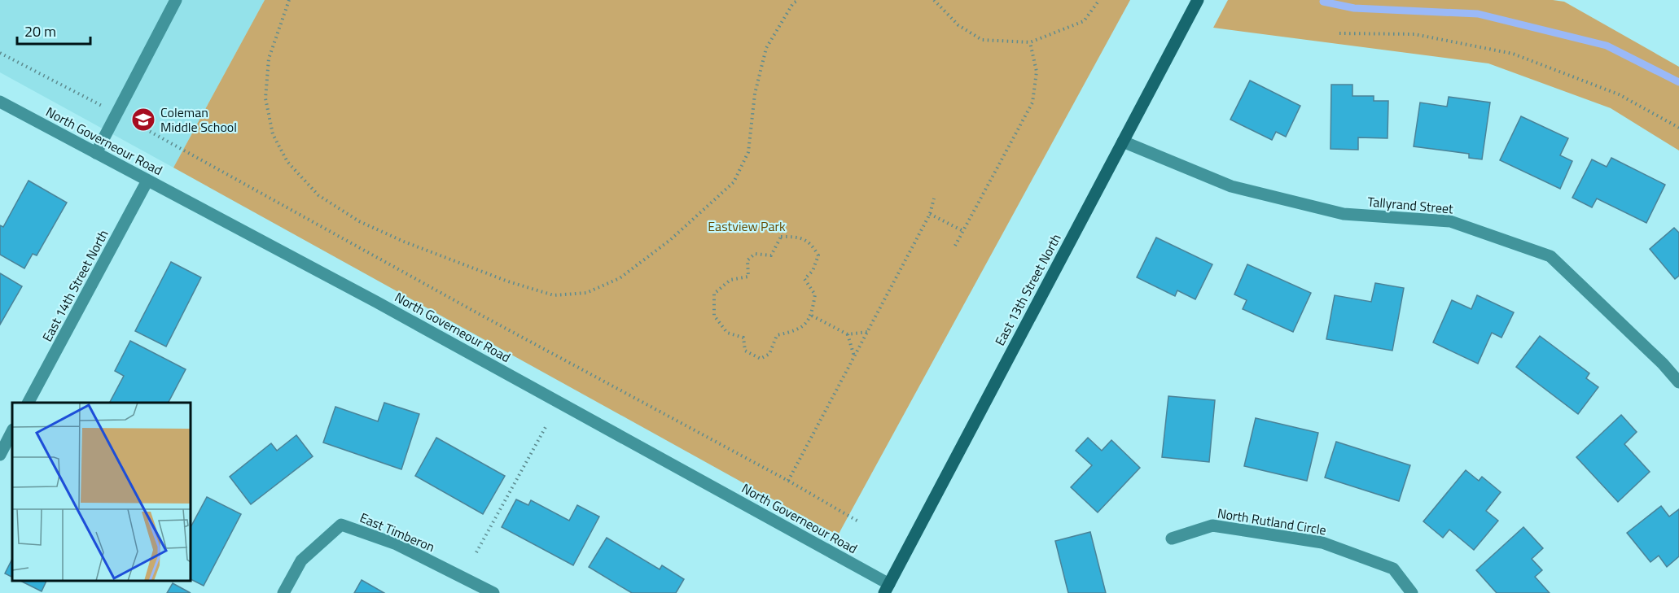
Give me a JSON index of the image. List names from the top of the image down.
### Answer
{
  "streets": {
    "main road": ["East 13th Street North"],
    "street": [
      "North Governeour Road",
      "Tallyrand Street",
      "East 14th Street North",
      "North Rutland Circle",
      "East Timberon"
    ]
  },
  "crossings": [
    ["North Governeour Road", "East 14th Street North"],
    ["North Governeour Road", "East 13th Street North"],
    ["Tallyrand Street", "East 13th Street North"]
  ],
  "parks": ["Eastview Park"],
  "places": {
    "school or university": ["Coleman Middle School"]
  },
  "scale_bar": "20 m"
}
